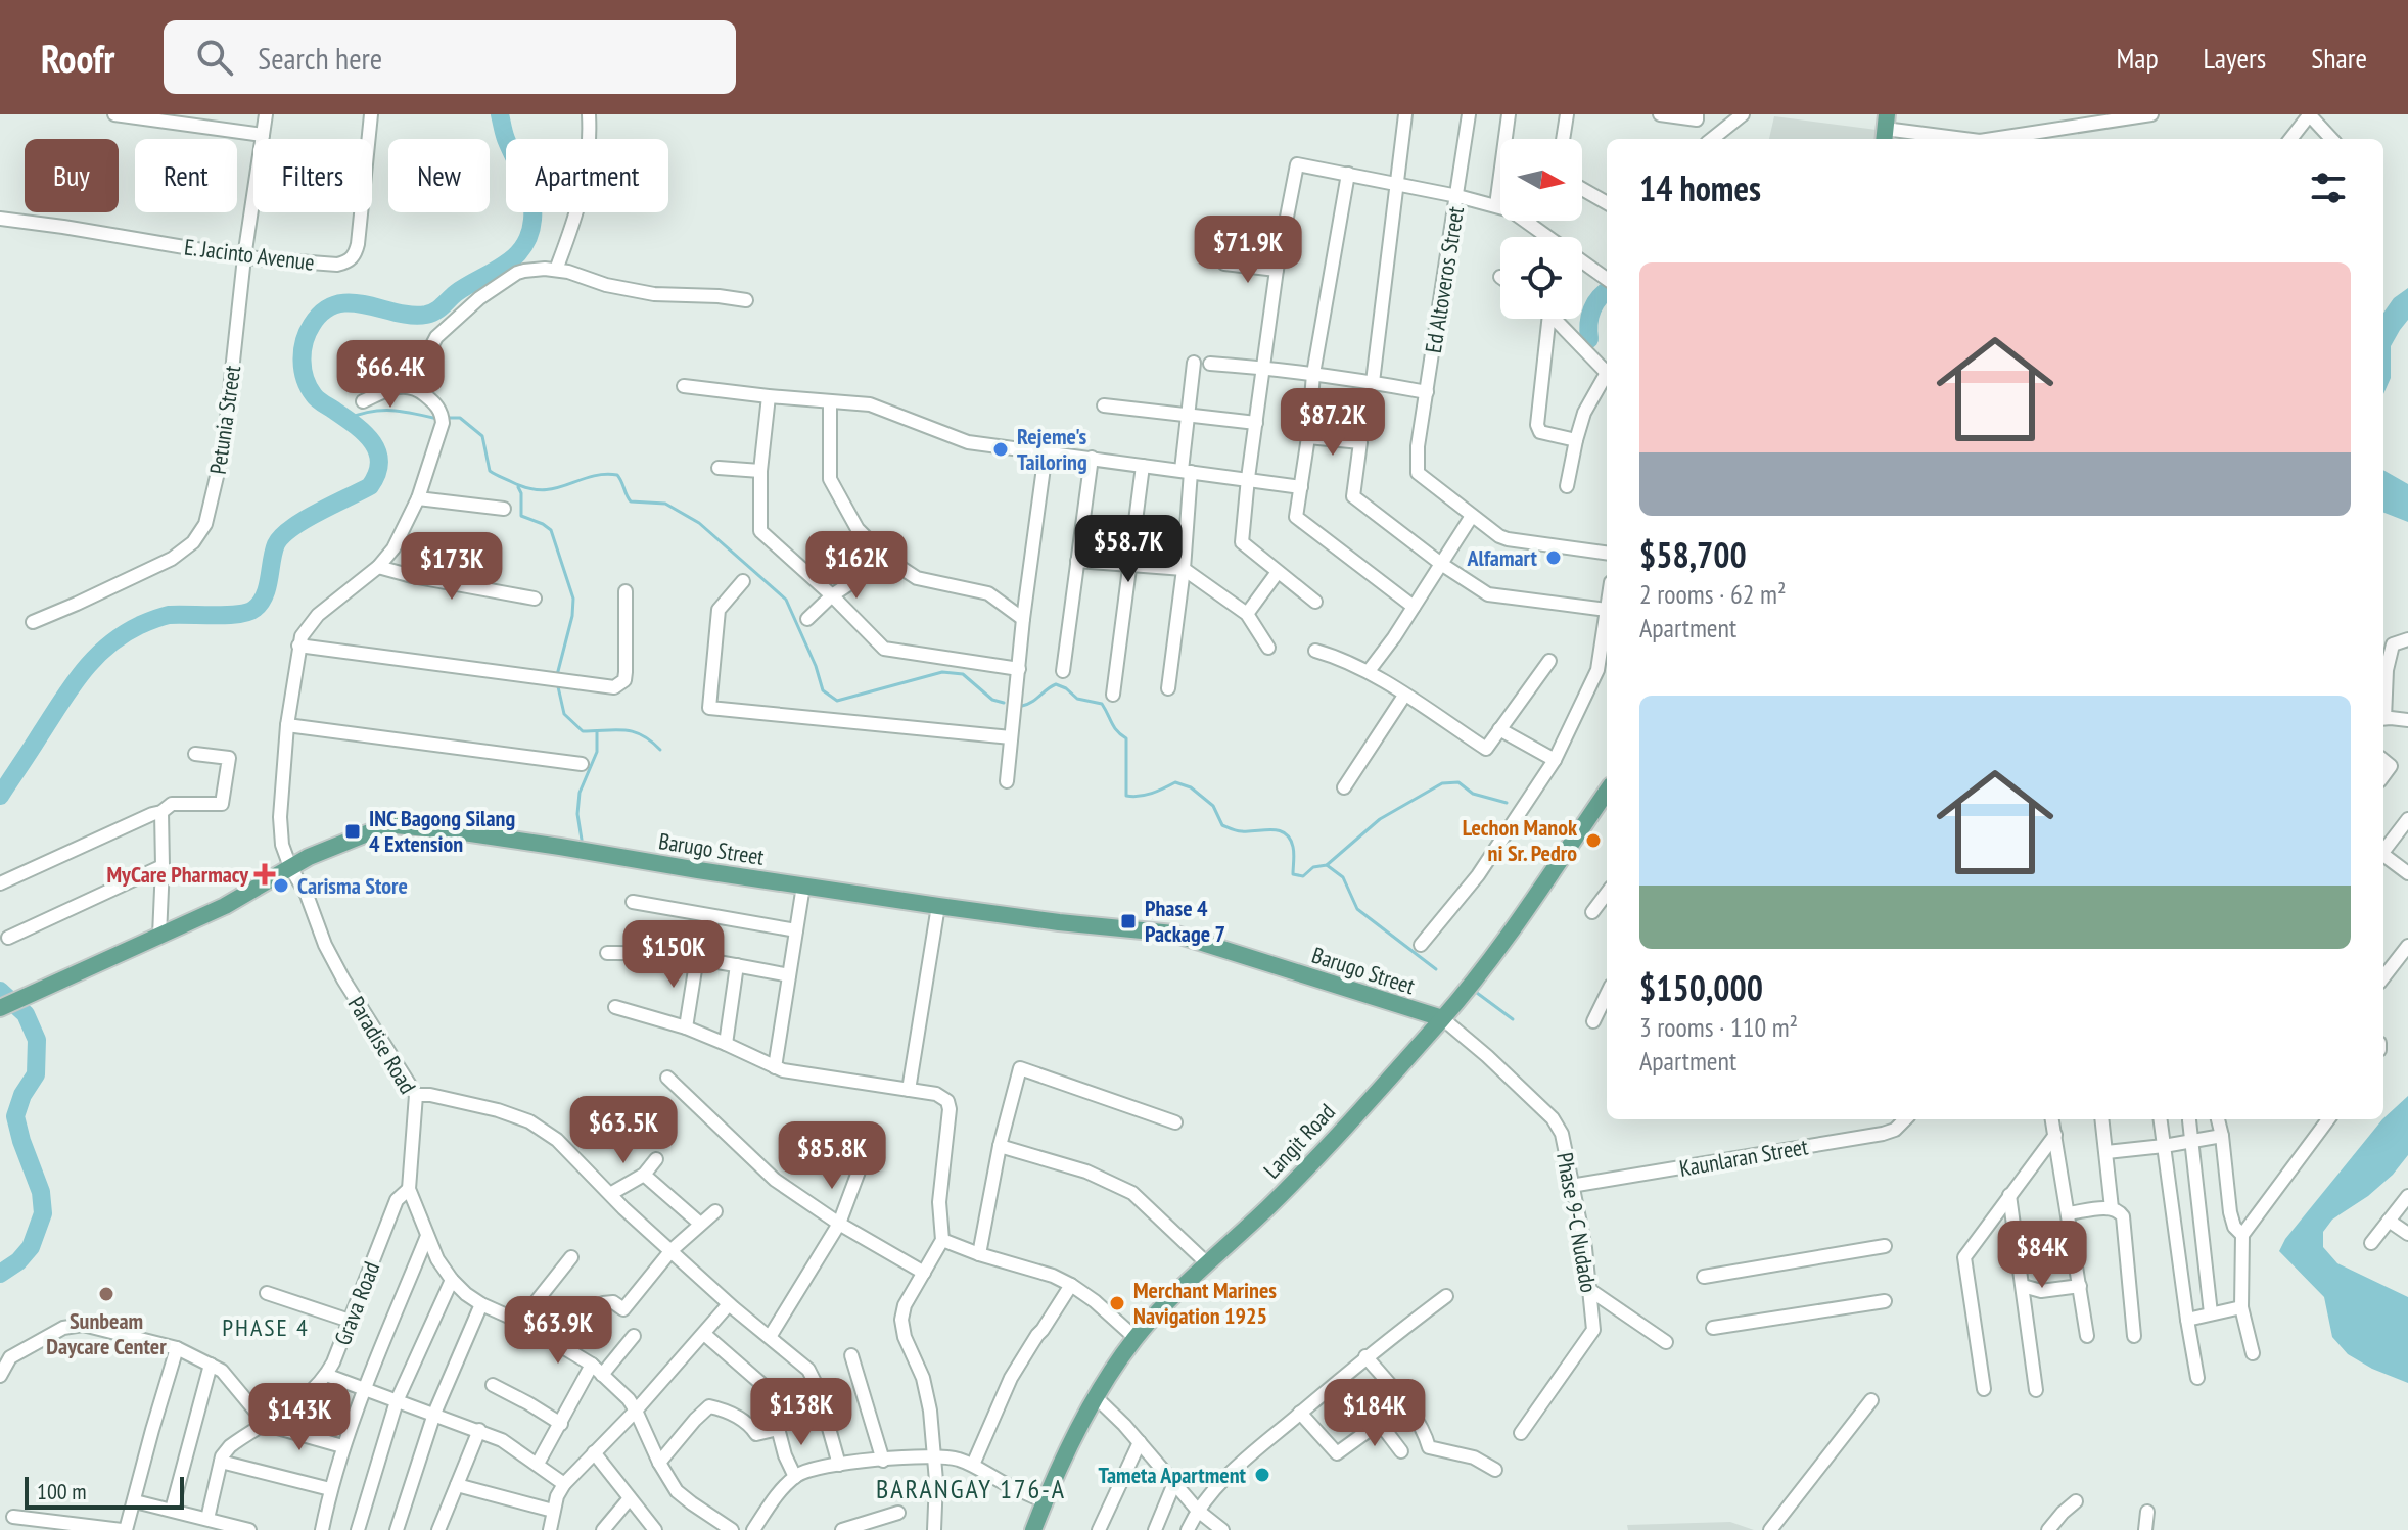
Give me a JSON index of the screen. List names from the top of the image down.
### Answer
{
  "streets": {
    "main road": ["Barugo Street", "Langit Road"],
    "street": [
      "E. Jacinto Avenue",
      "Ed Altoveros Street",
      "Petunia Street",
      "Paradise Road",
      "Kaunlaran Street",
      "Phase 9-C Nudado",
      "Grava Road"
    ]
  },
  "crossings": [
    ["E. Jacinto Avenue", "Petunia Street"],
    ["Barugo Street", "Paradise Road"],
    ["Barugo Street", "Langit Road"],
    ["Barugo Street", "Phase 9-C Nudado"],
    ["Paradise Road", "Grava Road"],
    ["Langit Road", "Phase 9-C Nudado"],
    ["Kaunlaran Street", "Phase 9-C Nudado"]
  ],
  "districts": ["PHASE 4", "BARANGAY 176-A"],
  "places": {
    "other": [
      "Rejeme's Tailoring",
      "Alfamart",
      "Lechon Manok ni Sr. Pedro",
      "Carisma Store",
      "Sunbeam Daycare Center",
      "Merchant Marines Navigation 1925",
      "Tameta Apartment"
    ],
    "transit": ["INC Bagong Silang 4 Extension", "Phase 4 Package 7"],
    "health": ["MyCare Pharmacy"]
  },
  "scale_bar": "100 m",
  "north": "right",
  "page": {
    "header": "Roofr",
    "search": "Search here",
    "nav": ["Map", "Layers", "Share"],
    "chip": [
      "Buy",
      "Rent",
      "Filters",
      "New",
      "Apartment"
    ],
    "heading": "14 homes",
    "price": [
      "$71.9K",
      "$66.4K",
      "$87.2K",
      "$58.7K",
      "$162K",
      "$173K",
      "$150K",
      "$63.5K",
      "$85.8K",
      "$84K",
      "$63.9K",
      "$138K",
      "$184K",
      "$143K"
    ],
    "list": [
      {
        "name": "$58,700",
        "note": "2 rooms · 62 m² · Apartment"
      },
      {
        "name": "$150,000",
        "note": "3 rooms · 110 m² · Apartment"
      }
    ],
    "scale": "100 m"
  }
}
